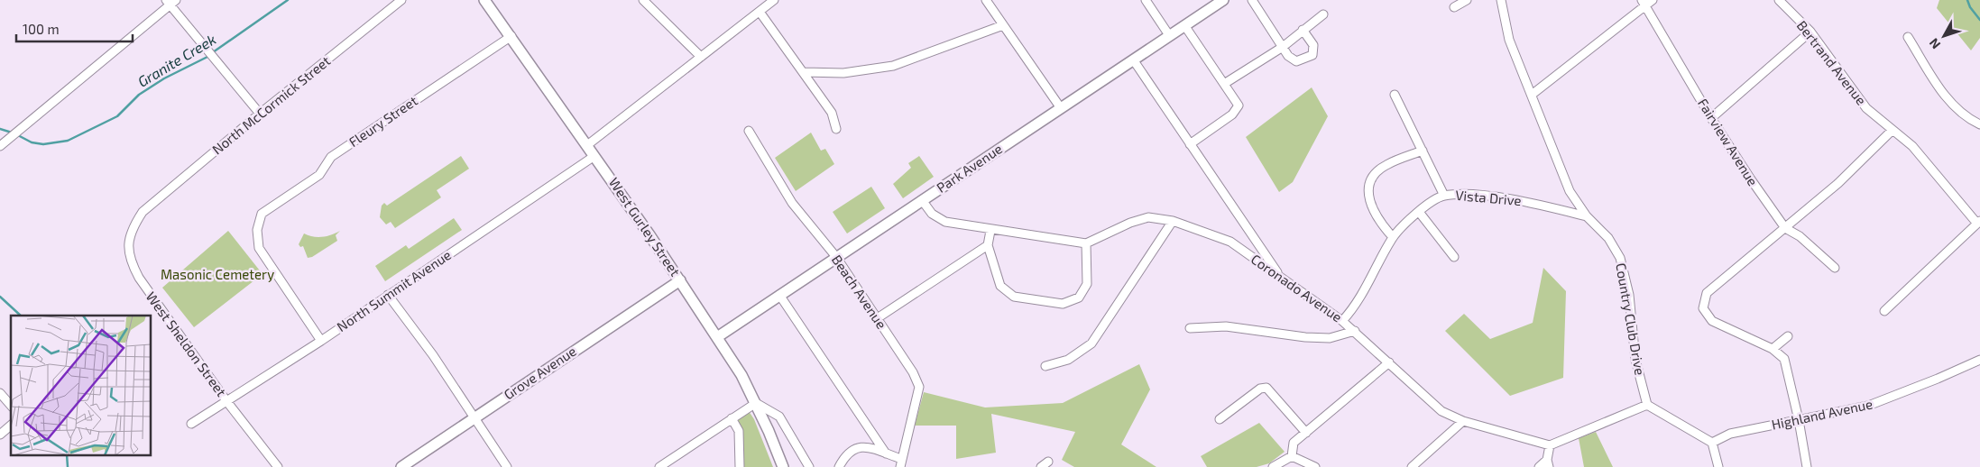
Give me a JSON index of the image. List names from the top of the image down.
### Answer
{
  "streets": {
    "main road": ["Park Avenue", "West Gurley Street", "Grove Avenue"],
    "street": [
      "Bertrand Avenue",
      "North McCormick Street",
      "Fleury Street",
      "Fairview Avenue",
      "Vista Drive",
      "Coronado Avenue",
      "North Summit Avenue",
      "Beach Avenue",
      "Country Club Drive",
      "West Sheldon Street",
      "Highland Avenue"
    ]
  },
  "crossings": [
    ["North McCormick Street", "West Sheldon Street"],
    ["Fleury Street", "West Gurley Street"],
    ["Fleury Street", "North Summit Avenue"],
    ["Park Avenue", "West Gurley Street"],
    ["Park Avenue", "Beach Avenue"],
    ["Vista Drive", "Coronado Avenue"],
    ["Vista Drive", "Country Club Drive"],
    ["West Gurley Street", "North Summit Avenue"],
    ["West Gurley Street", "Grove Avenue"],
    ["North Summit Avenue", "West Sheldon Street"]
  ],
  "water": ["Granite Creek"],
  "parks": ["Masonic Cemetery"],
  "scale_bar": "100 m",
  "north": "bottom left"
}
